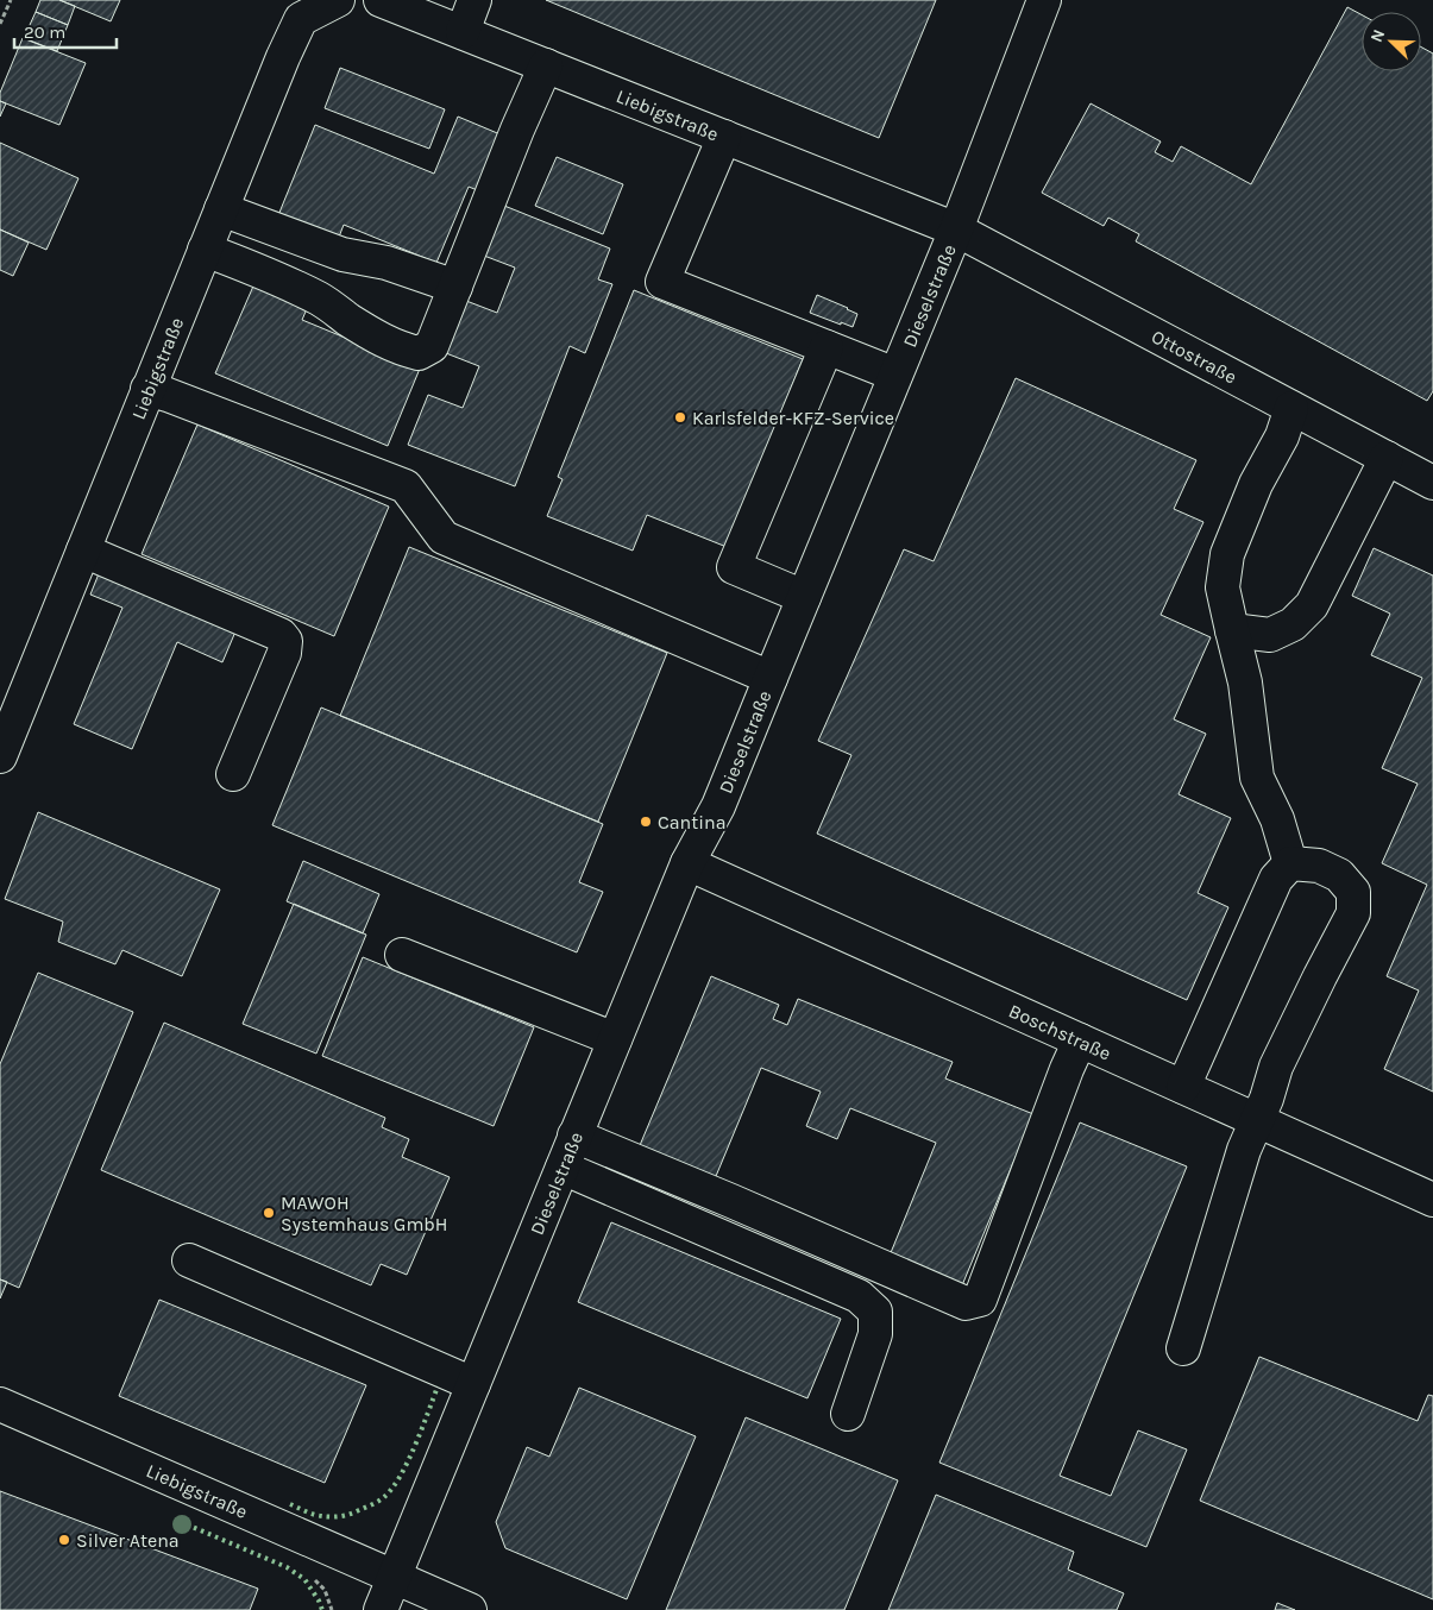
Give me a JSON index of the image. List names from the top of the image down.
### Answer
{
  "streets": {
    "street": [
      "Liebigstraße",
      "Dieselstraße",
      "Ottostraße",
      "Boschstraße"
    ]
  },
  "crossings": [
    ["Liebigstraße", "Dieselstraße"],
    ["Liebigstraße", "Ottostraße"],
    ["Dieselstraße", "Ottostraße"],
    ["Dieselstraße", "Boschstraße"]
  ],
  "places": [
    "Karlsfelder-KFZ-Service",
    "Cantina",
    "MAWOH Systemhaus GmbH",
    "Silver Atena"
  ],
  "scale_bar": "20 m",
  "north": "top left"
}
